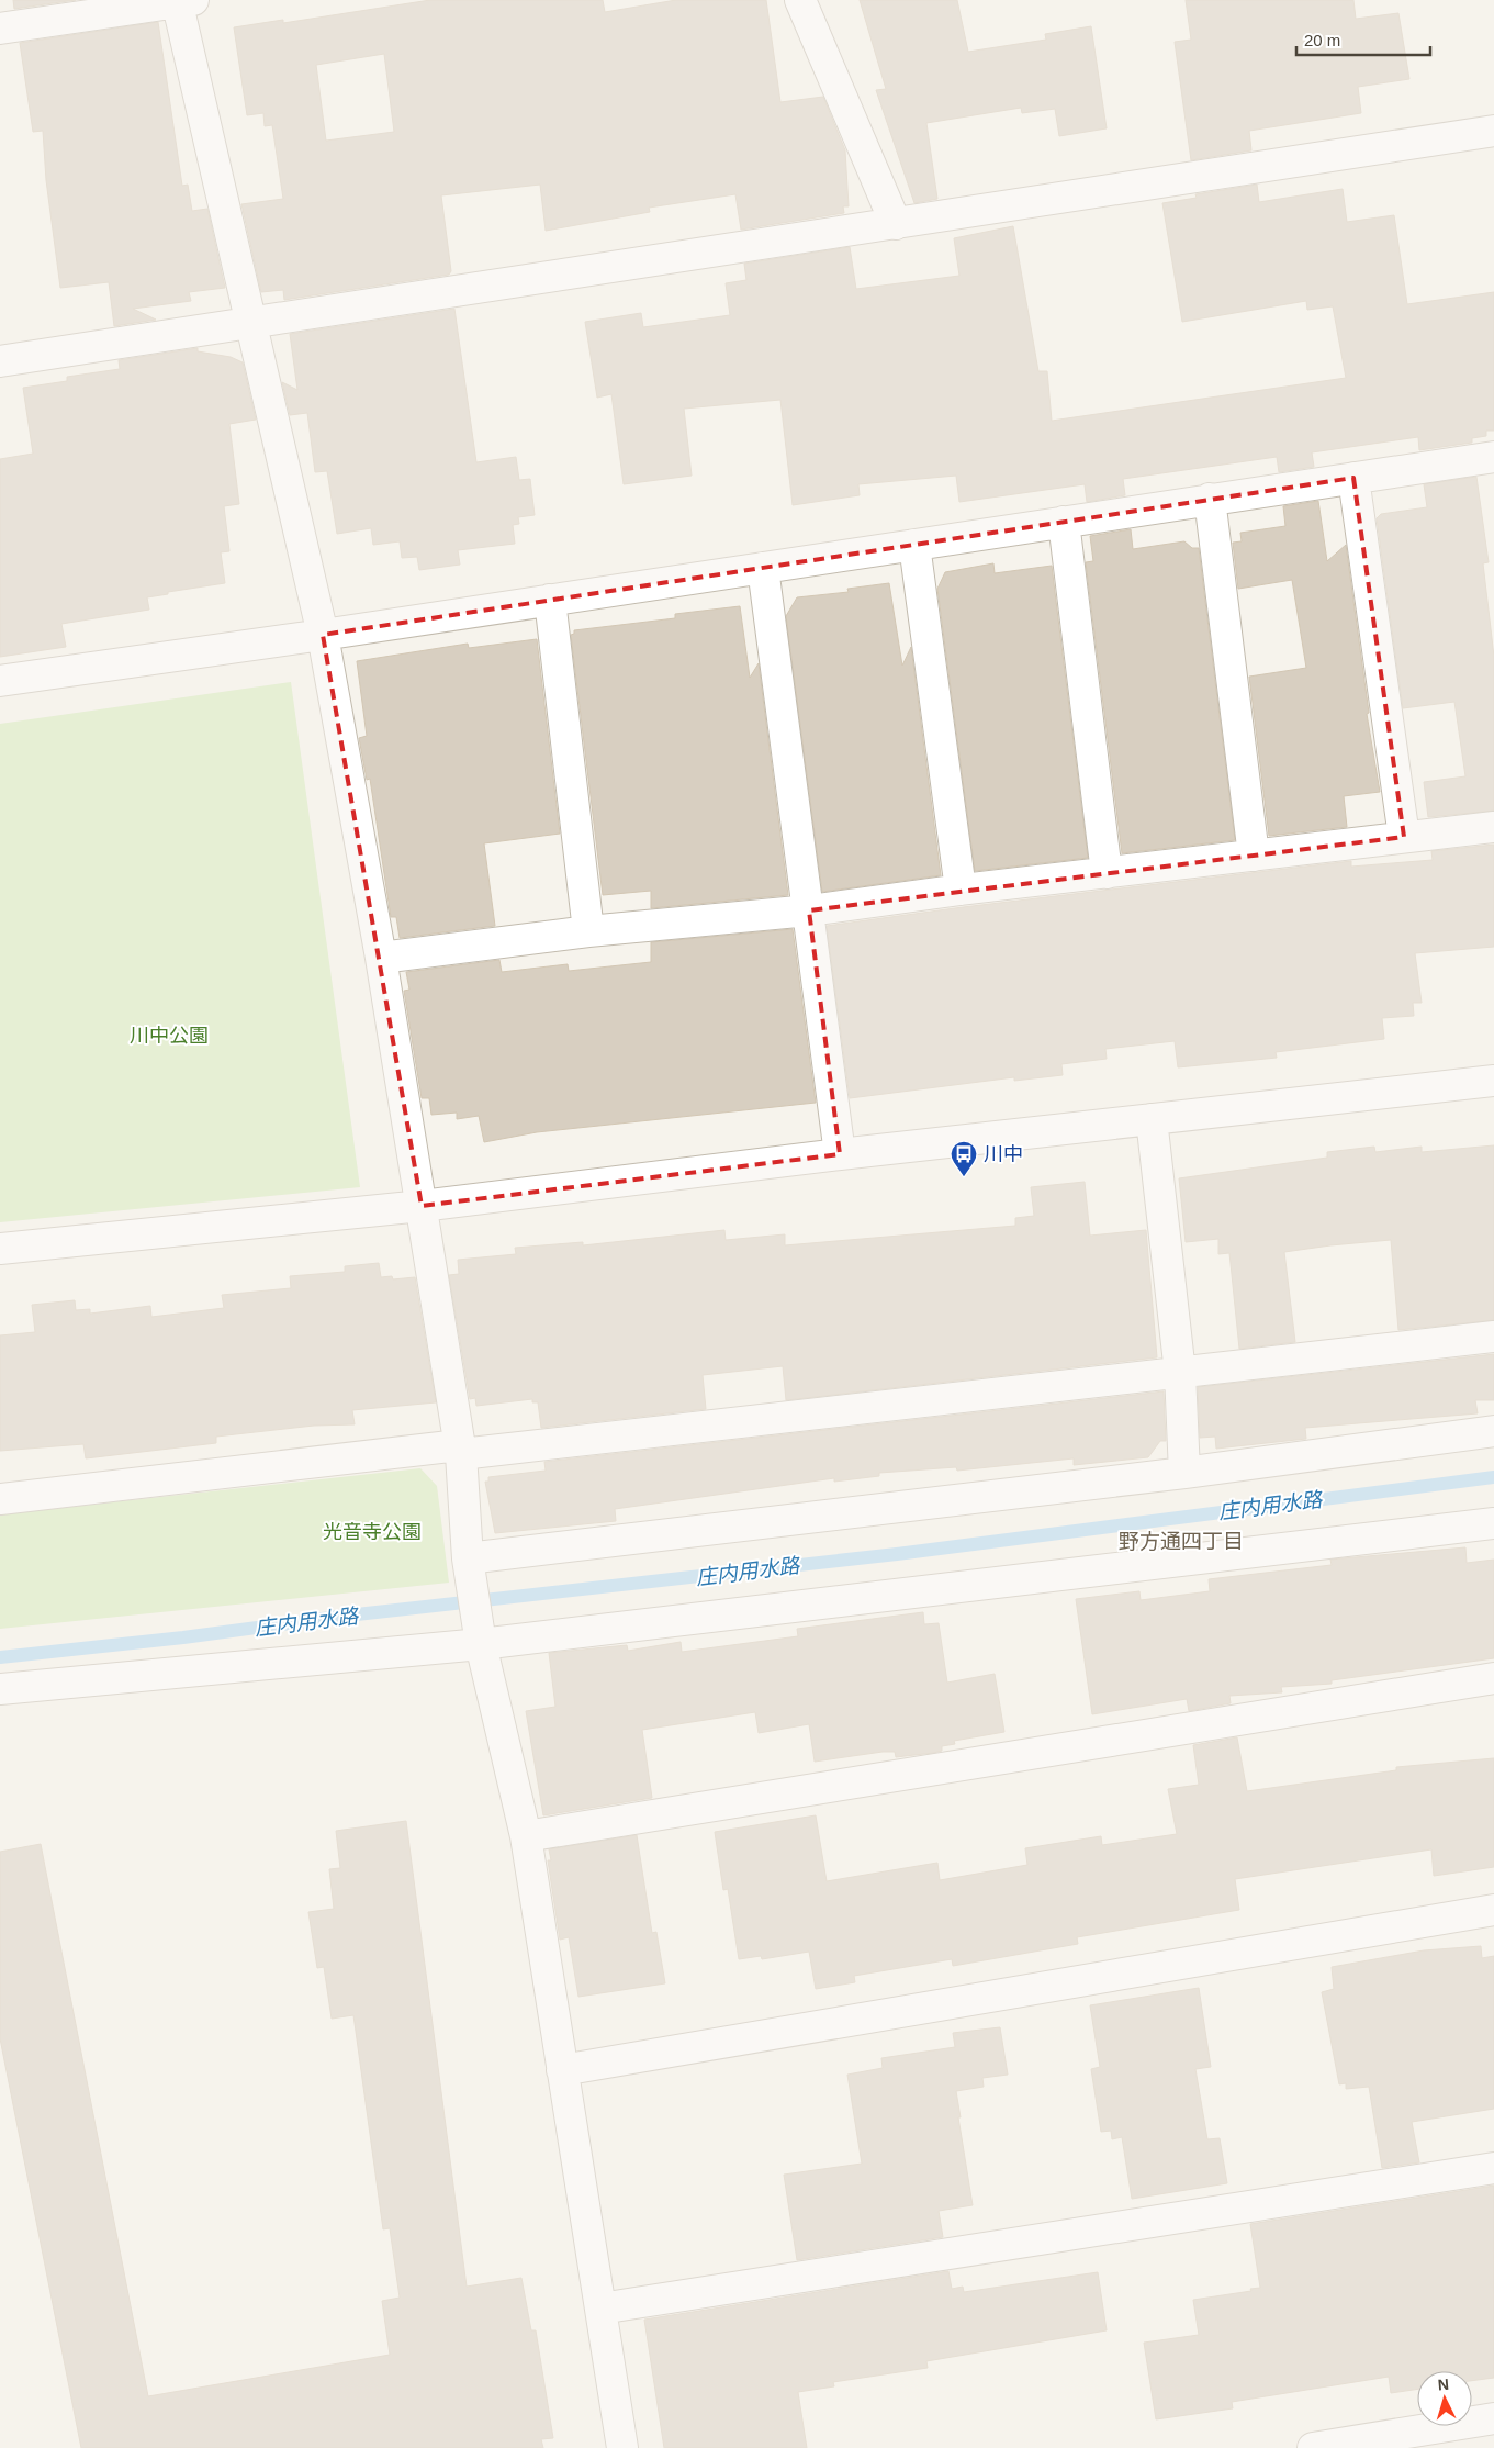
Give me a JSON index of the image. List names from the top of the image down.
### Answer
{
  "districts": ["野方通四丁目"],
  "water": ["庄内用水路"],
  "parks": ["川中公園", "光音寺公園"],
  "places": {
    "bus stop": ["川中"]
  },
  "scale_bar": "20 m",
  "north": "top"
}
